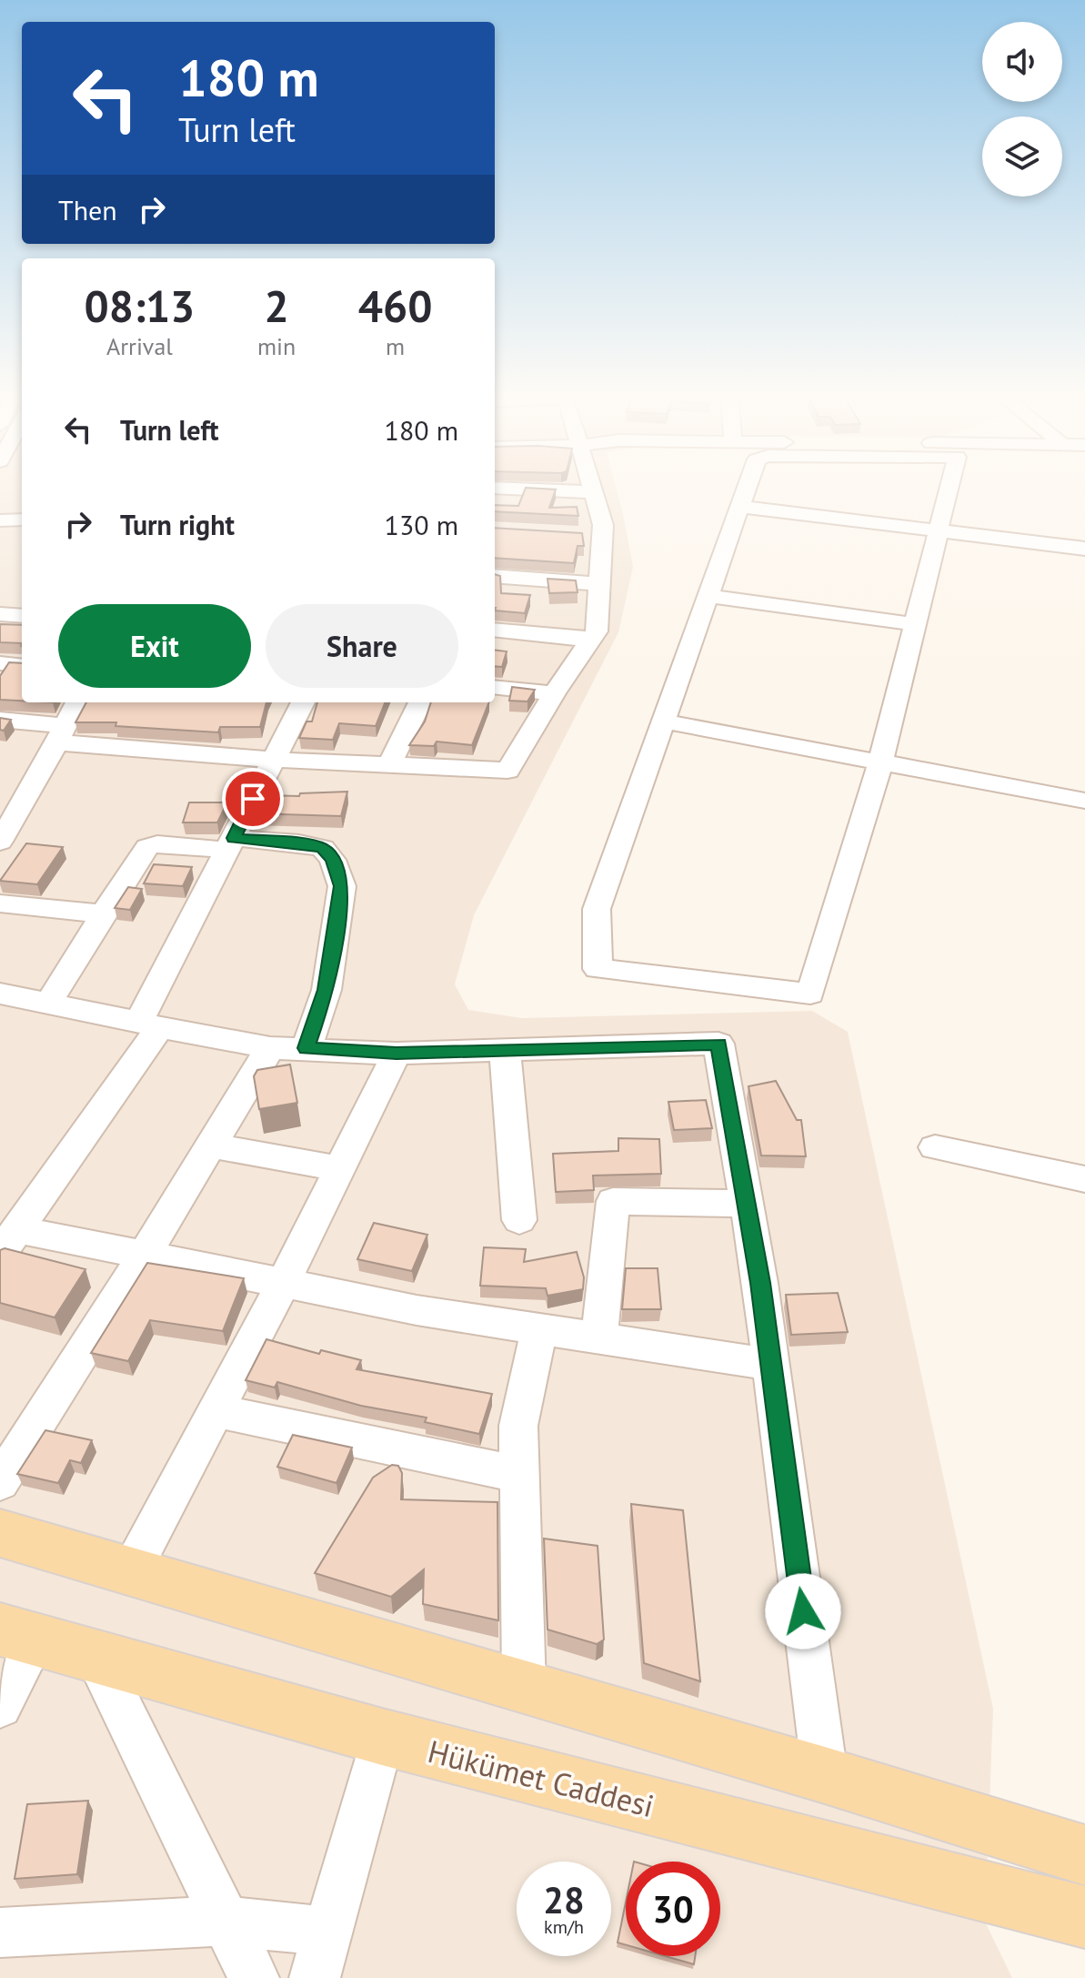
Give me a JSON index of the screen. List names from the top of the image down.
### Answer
{
  "streets": {
    "main road": ["Hükümet Caddesi"]
  },
  "page": {
    "turn": ["180 m", "Turn left"],
    "then": "Then",
    "eta": [
      "08:13",
      "Arrival",
      "2",
      "min",
      "460",
      "m"
    ],
    "list": [
      {
        "name": "Turn left",
        "value": "180 m"
      },
      {
        "name": "Turn right",
        "value": "130 m"
      }
    ],
    "buttons": ["Exit", "Share"],
    "speed": "28 km/h",
    "limit": "30"
  }
}
